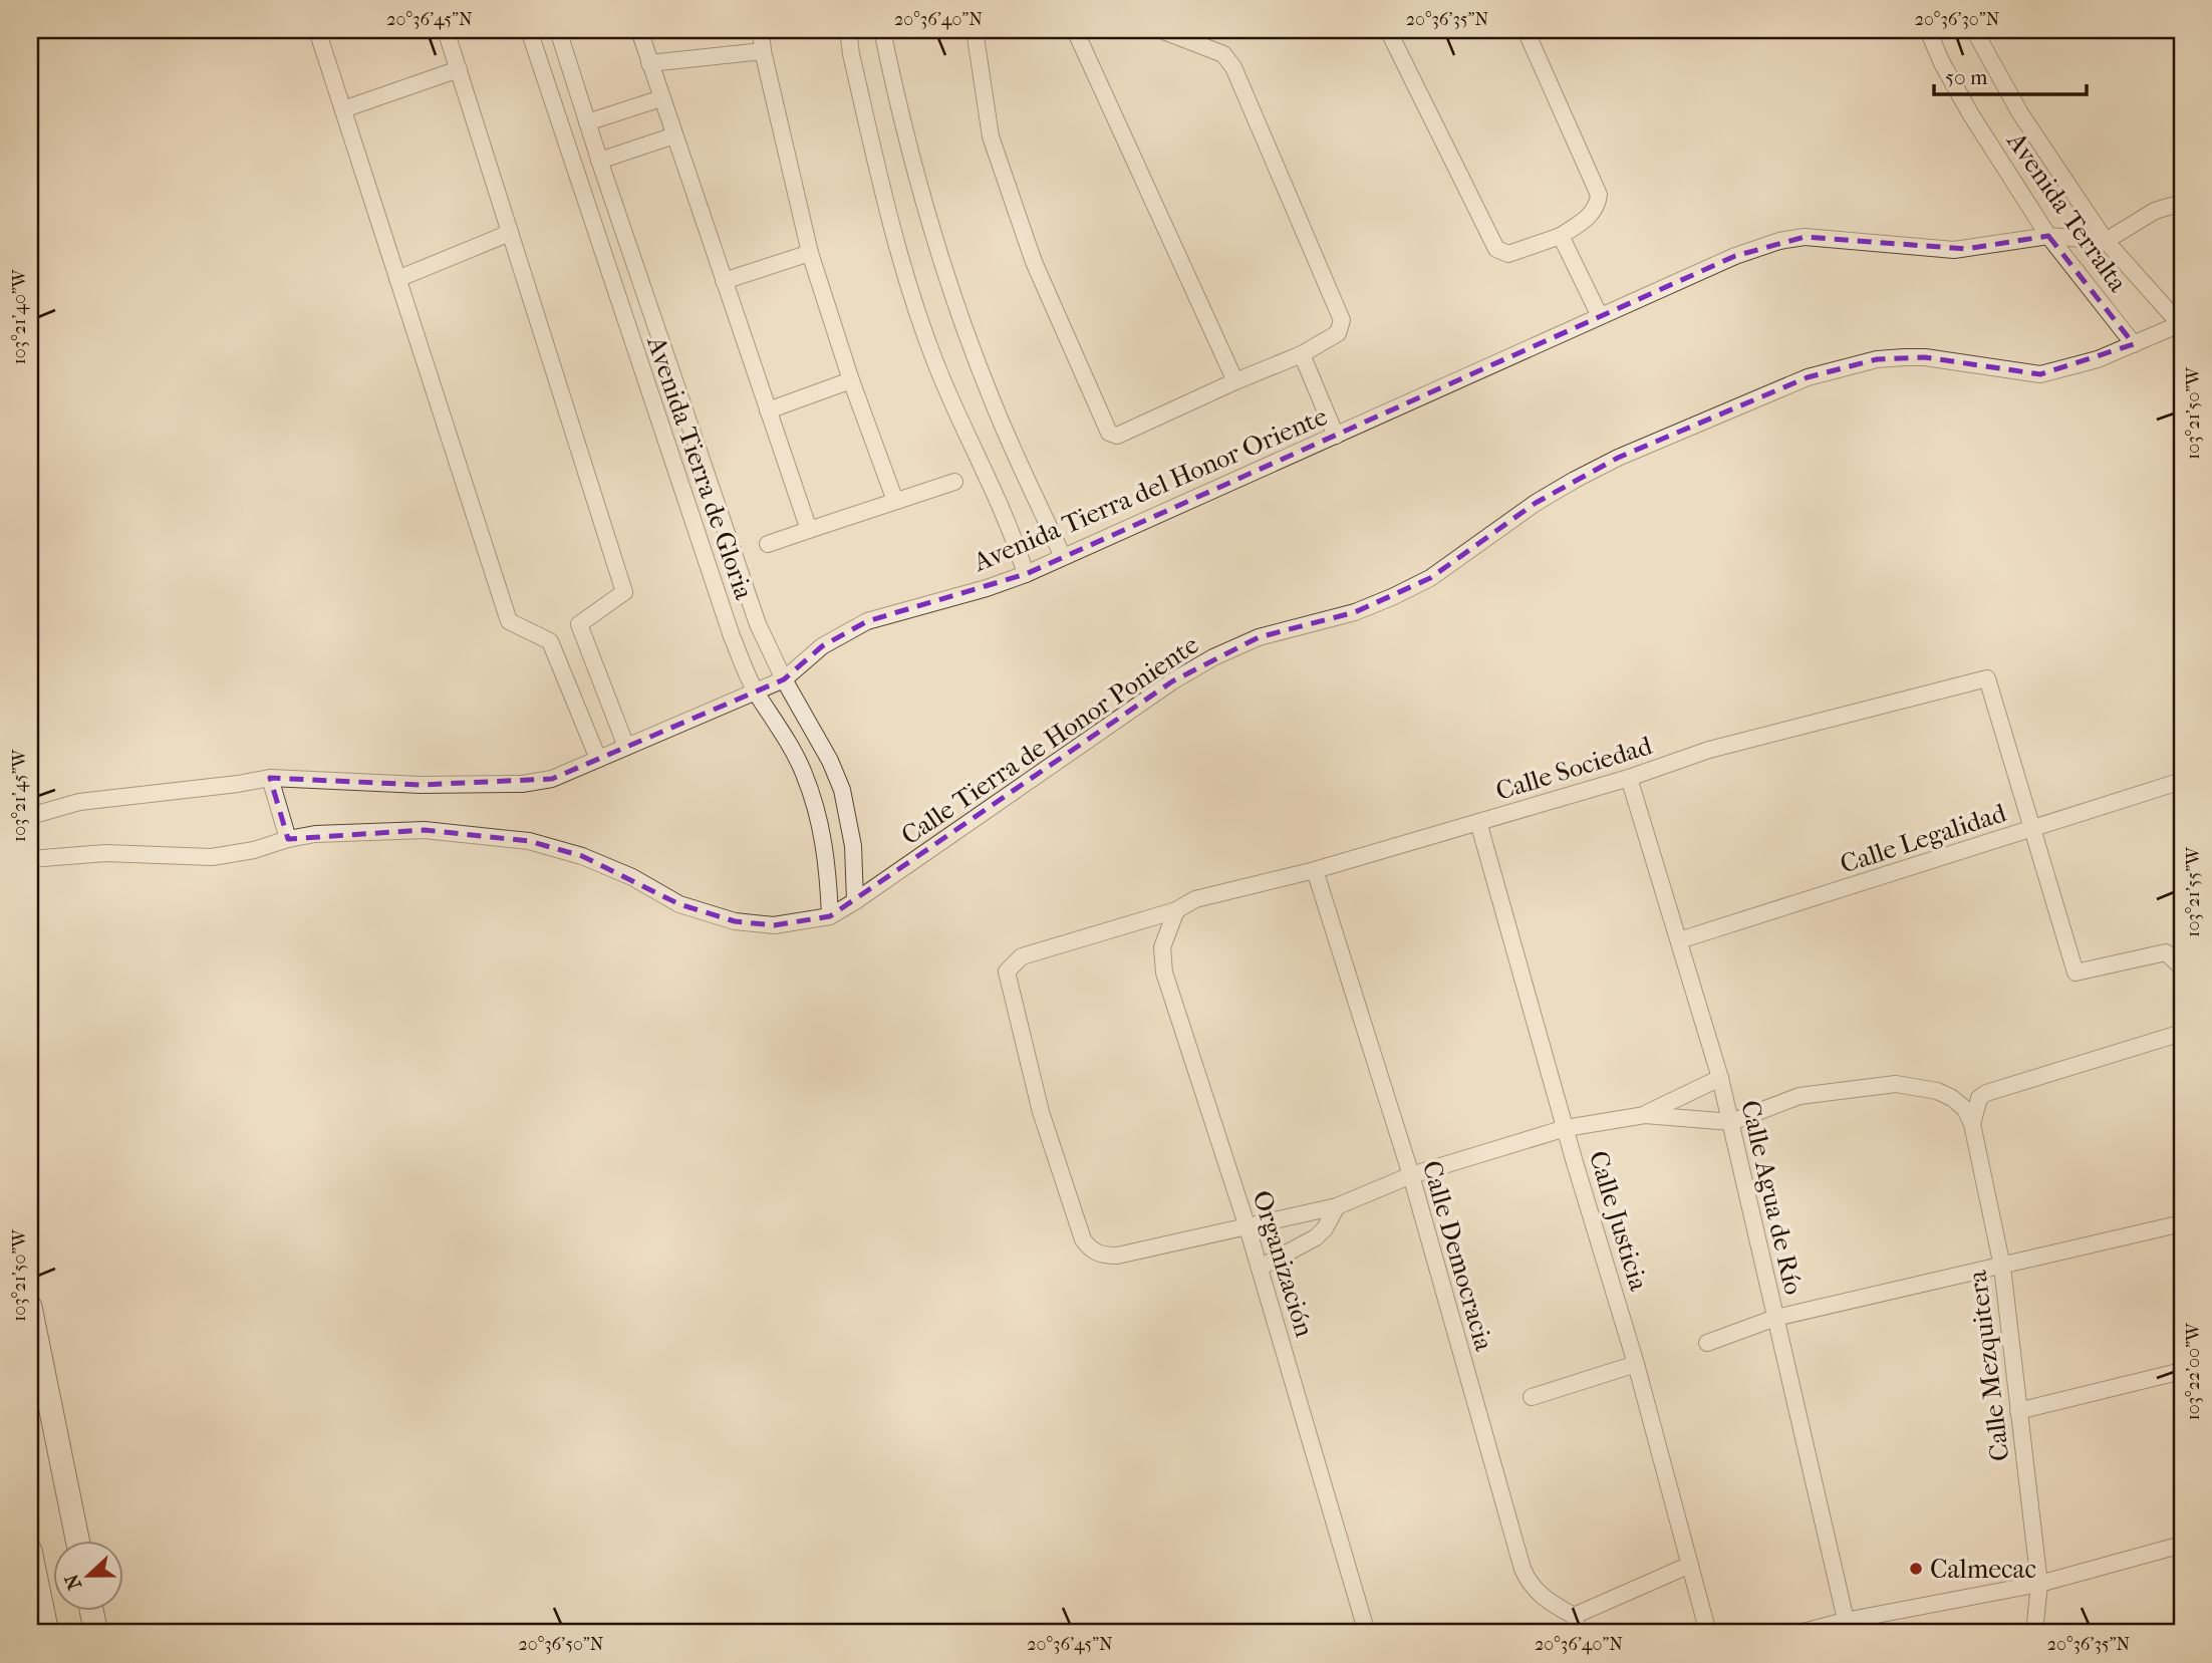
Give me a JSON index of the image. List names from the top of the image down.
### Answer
{
  "streets": {
    "street": [
      "Avenida Terralta",
      "Avenida Tierra de Gloria",
      "Avenida Tierra del Honor Oriente",
      "Calle Tierra de Honor Poniente",
      "Calle Sociedad",
      "Calle Legalidad",
      "Calle Agua de Río",
      "Calle Justicia",
      "Calle Democracia",
      "Organización",
      "Calle Mezquitera"
    ]
  },
  "crossings": [
    ["Avenida Terralta", "Avenida Tierra del Honor Oriente"],
    ["Avenida Terralta", "Calle Tierra de Honor Poniente"],
    ["Avenida Tierra de Gloria", "Avenida Tierra del Honor Oriente"],
    ["Avenida Tierra de Gloria", "Calle Tierra de Honor Poniente"],
    ["Calle Sociedad", "Calle Legalidad"],
    ["Calle Sociedad", "Calle Agua de Río"],
    ["Calle Sociedad", "Calle Justicia"],
    ["Calle Sociedad", "Calle Democracia"],
    ["Calle Sociedad", "Organización"],
    ["Calle Legalidad", "Calle Agua de Río"]
  ],
  "places": ["Calmecac"],
  "scale_bar": "50 m",
  "north": "left",
  "coordinates": [
    "20°36'45\"N",
    "20°36'40\"N",
    "20°36'35\"N",
    "20°36'30\"N",
    "103°21'40\"W",
    "103°21'50\"W",
    "103°21'45\"W",
    "103°21'55\"W",
    "103°22'00\"W",
    "20°36'50\"N"
  ]
}
